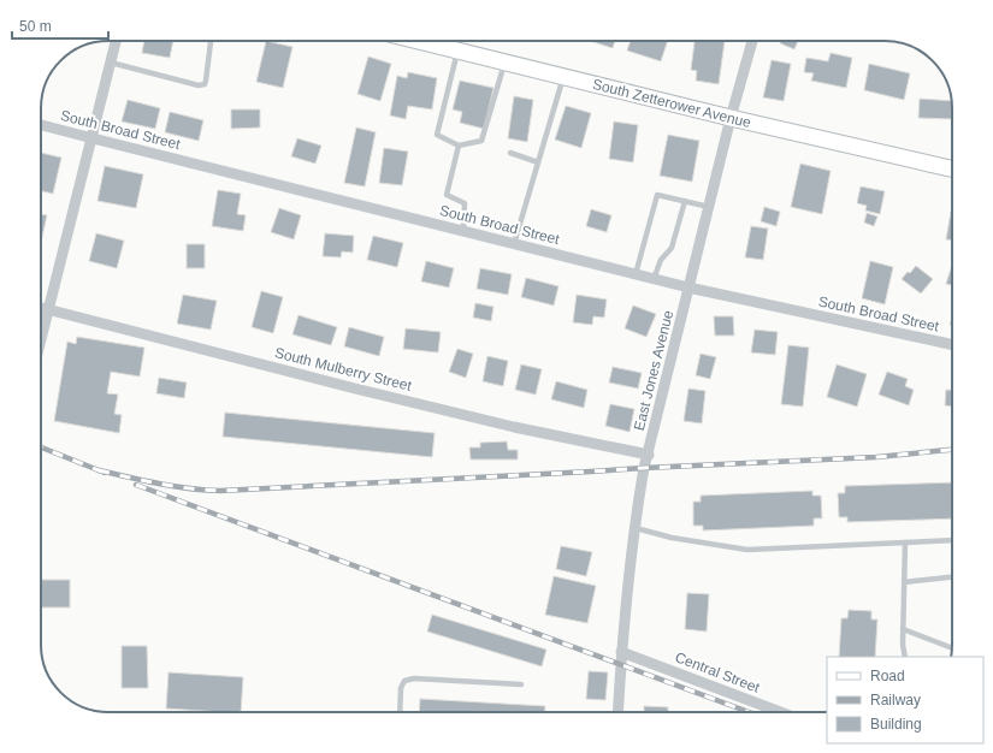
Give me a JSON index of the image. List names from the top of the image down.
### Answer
{
  "streets": {
    "street": [
      "South Zetterower Avenue",
      "South Broad Street",
      "South Mulberry Street",
      "East Jones Avenue",
      "Central Street"
    ]
  },
  "crossings": [
    ["South Zetterower Avenue", "East Jones Avenue"],
    ["South Broad Street", "East Jones Avenue"],
    ["South Mulberry Street", "East Jones Avenue"],
    ["East Jones Avenue", "Central Street"]
  ],
  "legend": ["Road", "Railway", "Building"],
  "scale_bar": "50 m"
}
